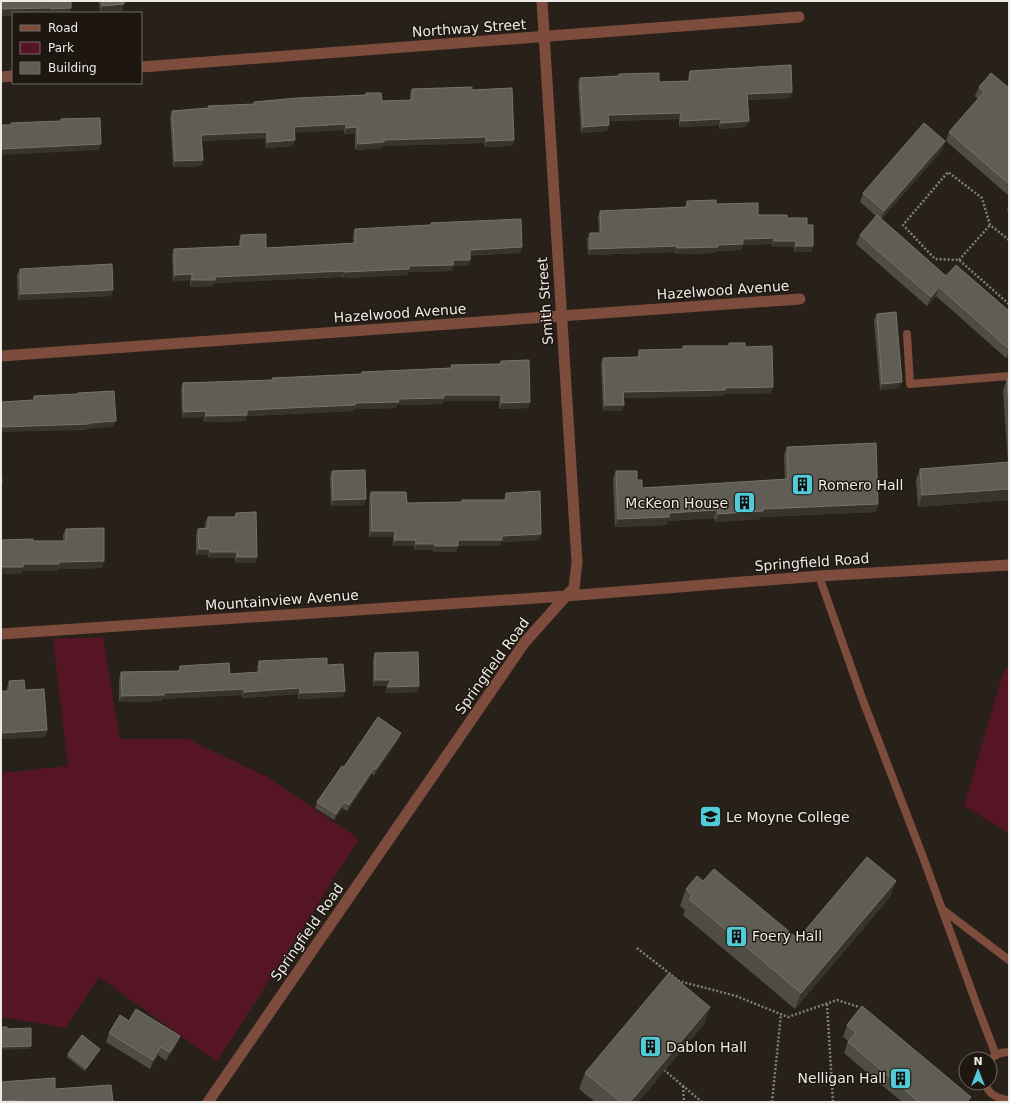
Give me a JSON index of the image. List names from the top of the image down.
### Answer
{
  "streets": {
    "street": [
      "Northway Street",
      "Hazelwood Avenue",
      "Smith Street",
      "Springfield Road",
      "Mountainview Avenue"
    ]
  },
  "crossings": [
    ["Northway Street", "Smith Street"],
    ["Hazelwood Avenue", "Smith Street"],
    ["Smith Street", "Springfield Road"],
    ["Smith Street", "Mountainview Avenue"],
    ["Springfield Road", "Mountainview Avenue"]
  ],
  "places": {
    "building": [
      "Romero Hall",
      "McKeon House",
      "Foery Hall",
      "Dablon Hall",
      "Nelligan Hall"
    ],
    "school or university": ["Le Moyne College"]
  },
  "legend": ["Road", "Park", "Building"],
  "north": "top"
}
